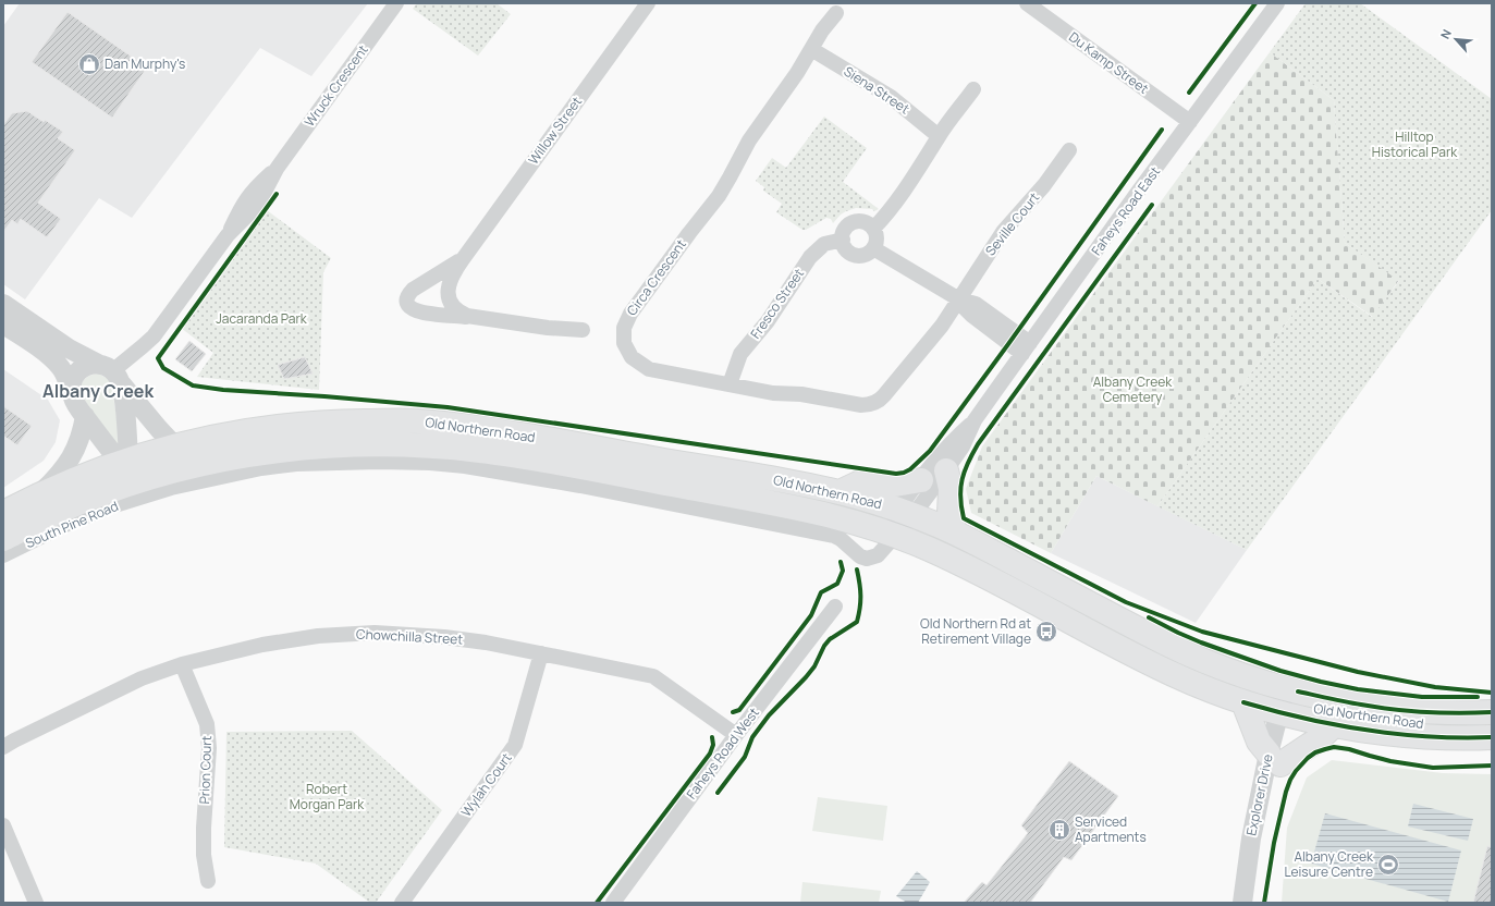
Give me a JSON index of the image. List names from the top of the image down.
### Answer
{
  "streets": {
    "highway": ["Old Northern Road", "South Pine Road"],
    "street": [
      "Du Kamp Street",
      "Wruck Crescent",
      "Siena Street",
      "Willow Street",
      "Faheys Road East",
      "Seville Court",
      "Circa Crescent",
      "Fresco Street",
      "Chowchilla Street",
      "Faheys Road West",
      "Prion Court",
      "Wylah Court",
      "Explorer Drive"
    ]
  },
  "crossings": [
    ["Du Kamp Street", "Faheys Road East"],
    ["Siena Street", "Circa Crescent"],
    ["Faheys Road East", "Old Northern Road"],
    ["Seville Court", "Circa Crescent"],
    ["Circa Crescent", "Fresco Street"],
    ["Old Northern Road", "South Pine Road"],
    ["Old Northern Road", "Explorer Drive"],
    ["Chowchilla Street", "Faheys Road West"],
    ["Chowchilla Street", "Prion Court"],
    ["Chowchilla Street", "Wylah Court"]
  ],
  "districts": ["Albany Creek"],
  "parks": [
    "Hilltop Historical Park",
    "Jacaranda Park",
    "Albany Creek Cemetery",
    "Robert Morgan Park"
  ],
  "places": {
    "shop": ["Dan Murphy's"],
    "bus stop": ["Old Northern Rd at Retirement Village"],
    "building": ["Serviced Apartments"],
    "sports": ["Albany Creek Leisure Centre"]
  },
  "north": "top left"
}
